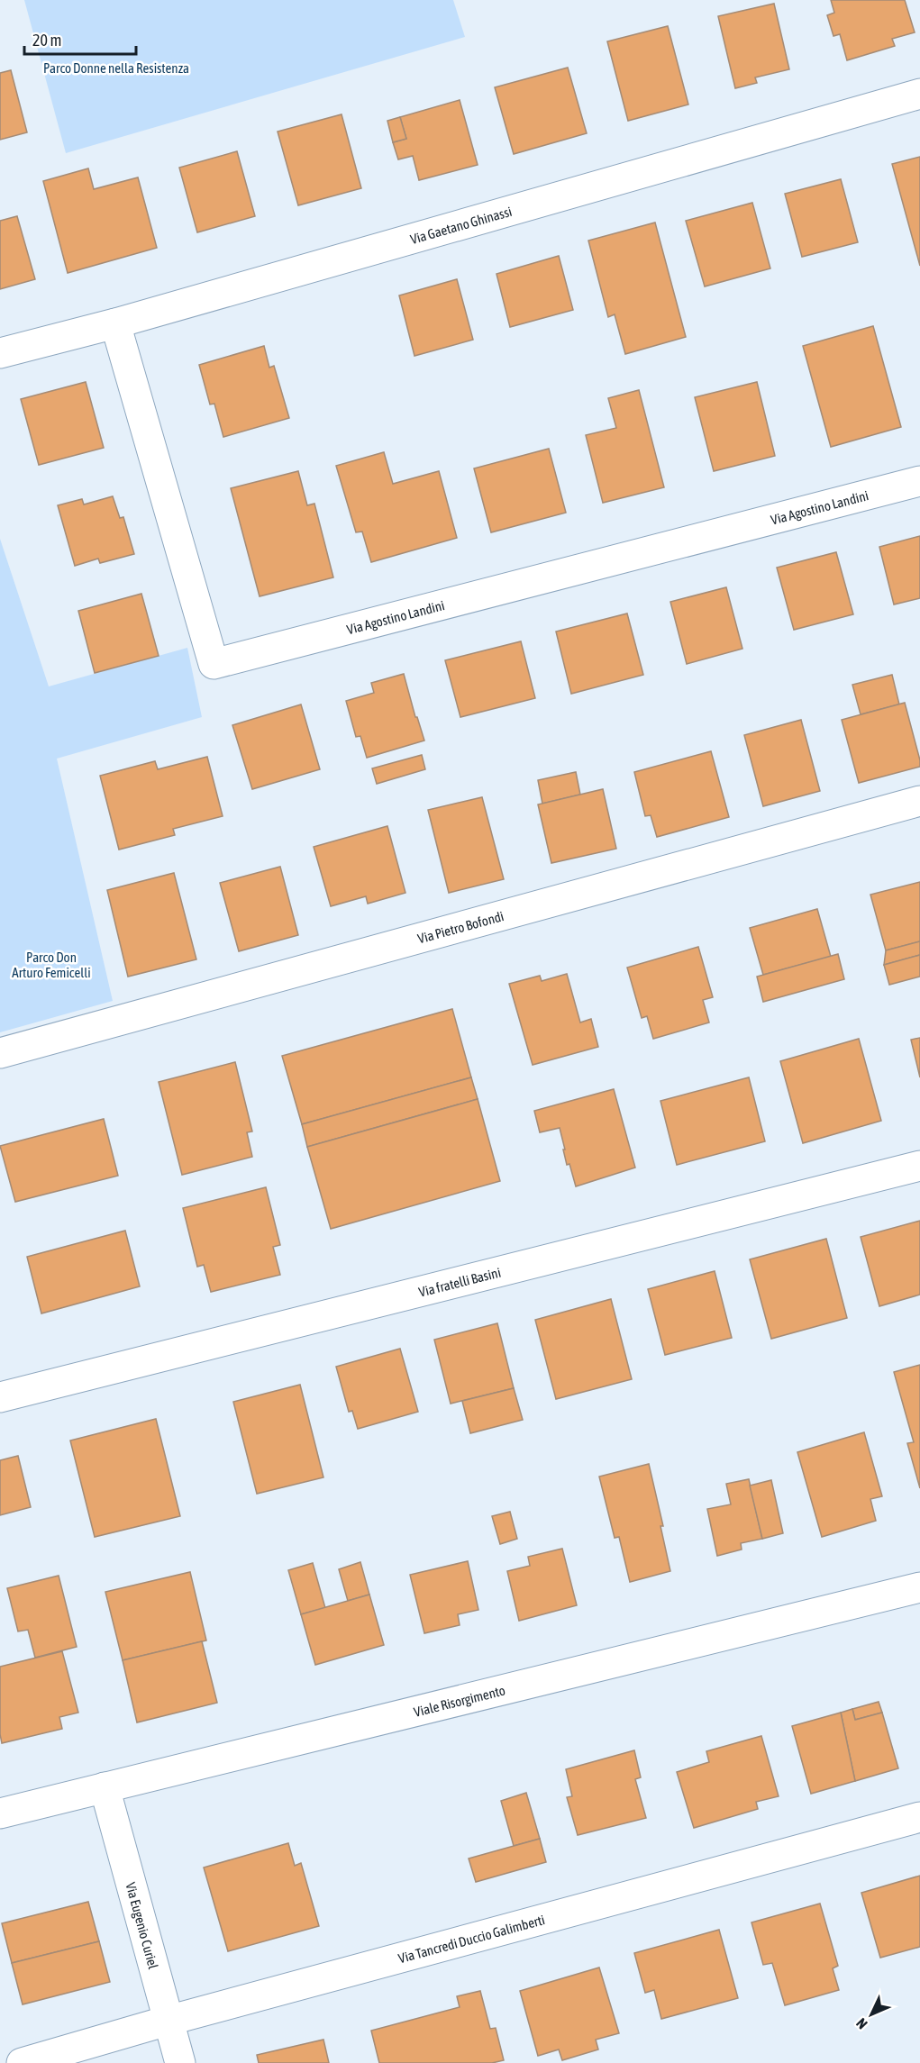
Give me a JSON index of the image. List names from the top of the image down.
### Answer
{
  "streets": {
    "street": [
      "Via Gaetano Ghinassi",
      "Via Agostino Landini",
      "Via Pietro Bofondi",
      "Via fratelli Basini",
      "Viale Risorgimento",
      "Via Eugenio Curiel",
      "Via Tancredi Duccio Galimberti"
    ]
  },
  "crossings": [
    ["Via Gaetano Ghinassi", "Via Agostino Landini"],
    ["Viale Risorgimento", "Via Eugenio Curiel"],
    ["Via Eugenio Curiel", "Via Tancredi Duccio Galimberti"]
  ],
  "parks": ["Parco Donne nella Resistenza", "Parco Don Arturo Femicelli"],
  "scale_bar": "20 m",
  "north": "bottom left"
}
